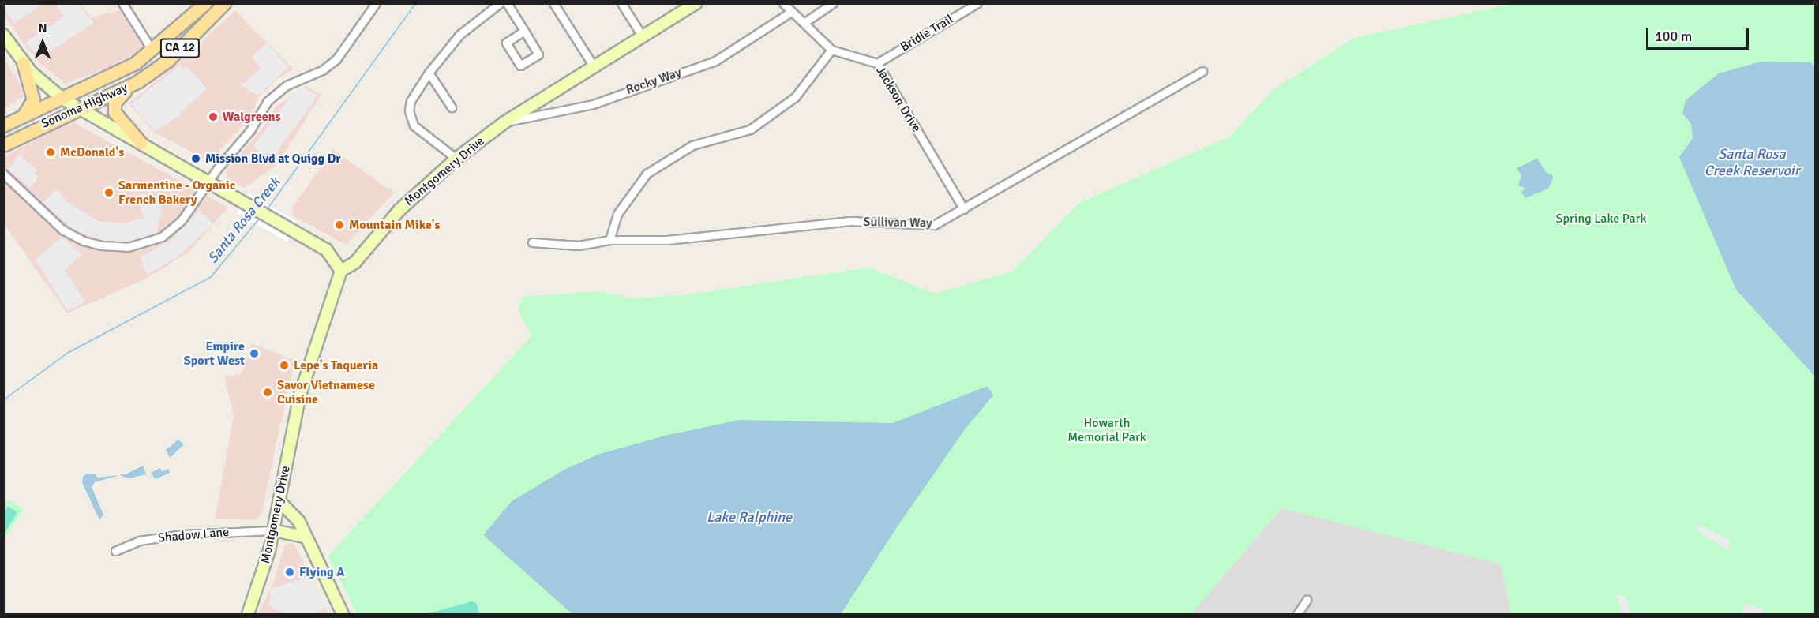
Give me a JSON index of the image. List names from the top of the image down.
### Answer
{
  "streets": {
    "main road": ["CA 12", "Sonoma Highway", "Montgomery Drive"],
    "street": [
      "Bridle Trail",
      "Rocky Way",
      "Jackson Drive",
      "Sullivan Way",
      "Shadow Lane"
    ]
  },
  "crossings": [
    ["Bridle Trail", "Jackson Drive"],
    ["Rocky Way", "Jackson Drive"],
    ["Rocky Way", "Montgomery Drive"],
    ["Jackson Drive", "Sullivan Way"],
    ["Montgomery Drive", "Shadow Lane"]
  ],
  "water": ["Santa Rosa Creek Reservoir", "Santa Rosa Creek", "Lake Ralphine"],
  "parks": ["Spring Lake Park", "Howarth Memorial Park"],
  "places": [
    "Walgreens",
    "McDonald's",
    "Mission Blvd at Quigg Dr",
    "Sarmentine - Organic French Bakery",
    "Mountain Mike's",
    "Empire Sport West",
    "Lepe's Taqueria",
    "Savor Vietnamese Cuisine",
    "Flying A"
  ],
  "scale_bar": "100 m",
  "north": "top"
}
